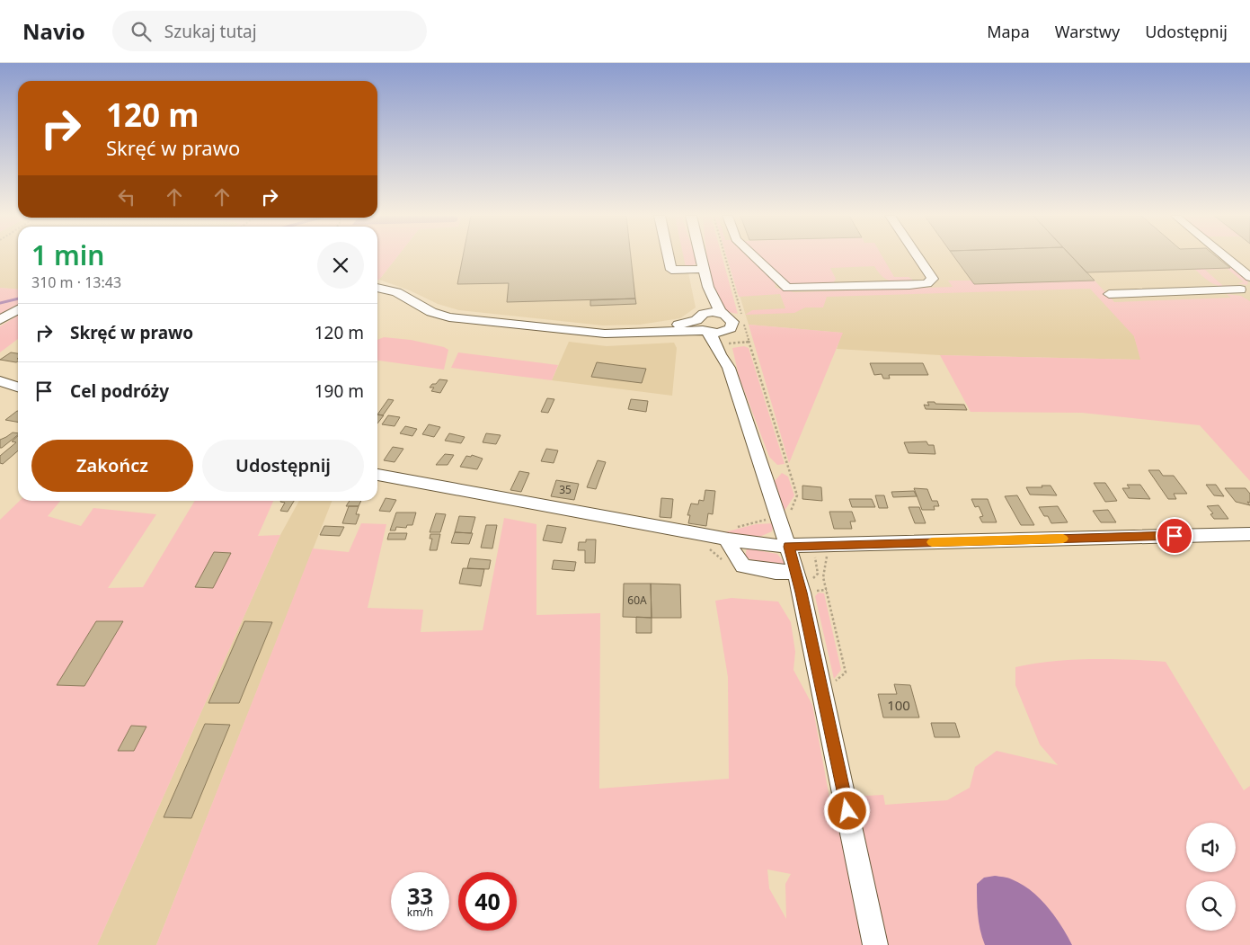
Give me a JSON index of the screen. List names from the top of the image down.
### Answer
{
  "house_numbers": ["35", "60A", "100"],
  "page": {
    "header": "Navio",
    "search": "Szukaj tutaj",
    "nav": ["Mapa", "Warstwy", "Udostępnij"],
    "turn": ["120 m", "Skręć w prawo"],
    "heading": ["1 min", "310 m · 13:43"],
    "list": [
      {
        "name": "Skręć w prawo",
        "value": "120 m"
      },
      {
        "name": "Cel podróży",
        "value": "190 m"
      }
    ],
    "buttons": ["Zakończ", "Udostępnij"],
    "speed": "33 km/h",
    "limit": "40"
  }
}
